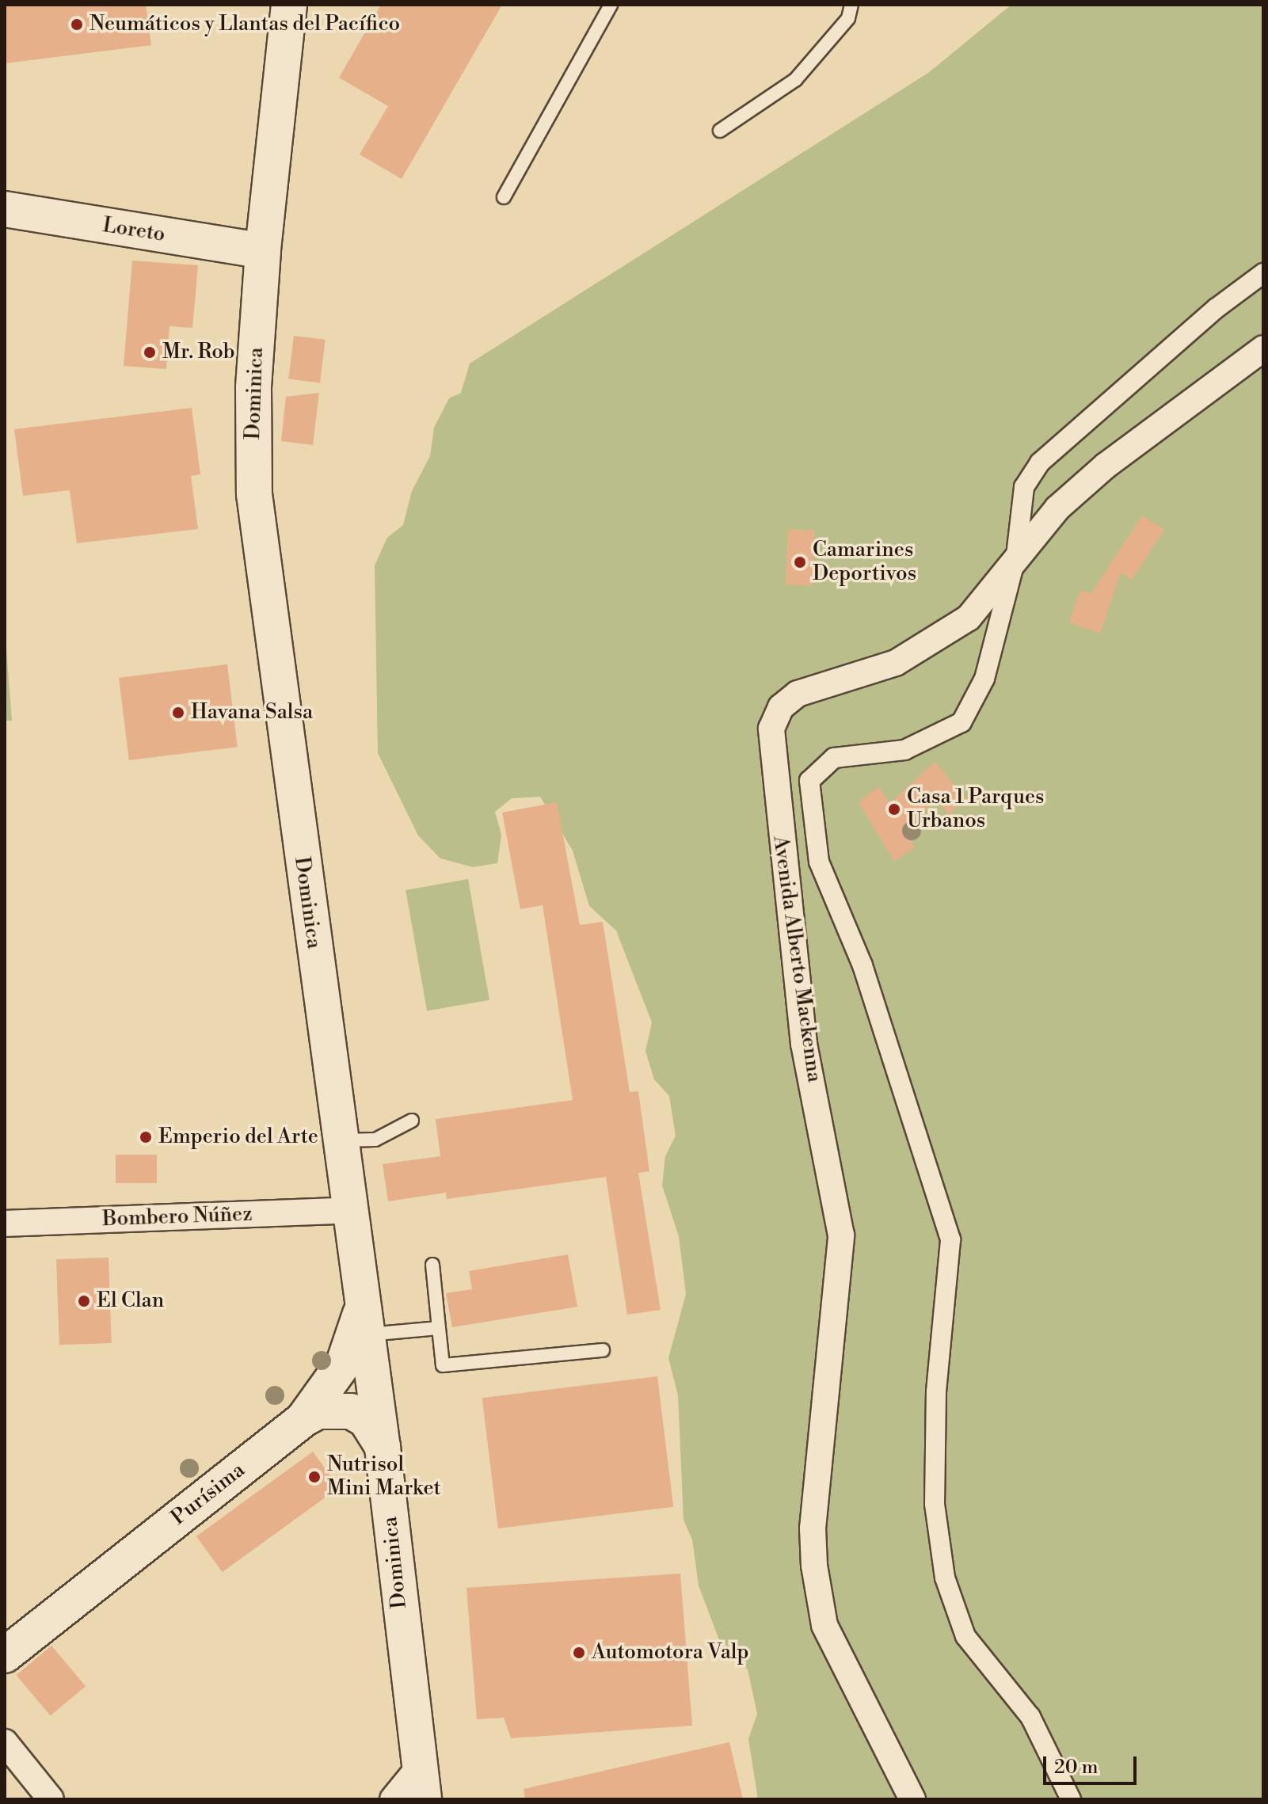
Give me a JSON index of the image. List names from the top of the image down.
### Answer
{
  "streets": {
    "main road": ["Loreto", "Dominica", "Purísima"],
    "street": ["Avenida Alberto Mackenna", "Bombero Núñez"]
  },
  "crossings": [
    ["Loreto", "Dominica"],
    ["Dominica", "Bombero Núñez"],
    ["Dominica", "Purísima"]
  ],
  "places": [
    "Neumáticos y Llantas del Pacífico",
    "Mr. Rob",
    "Camarines Deportivos",
    "Havana Salsa",
    "Casa 1 Parques Urbanos",
    "Emperio del Arte",
    "El Clan",
    "Nutrisol Mini Market",
    "Automotora Valp"
  ],
  "scale_bar": "20 m"
}
